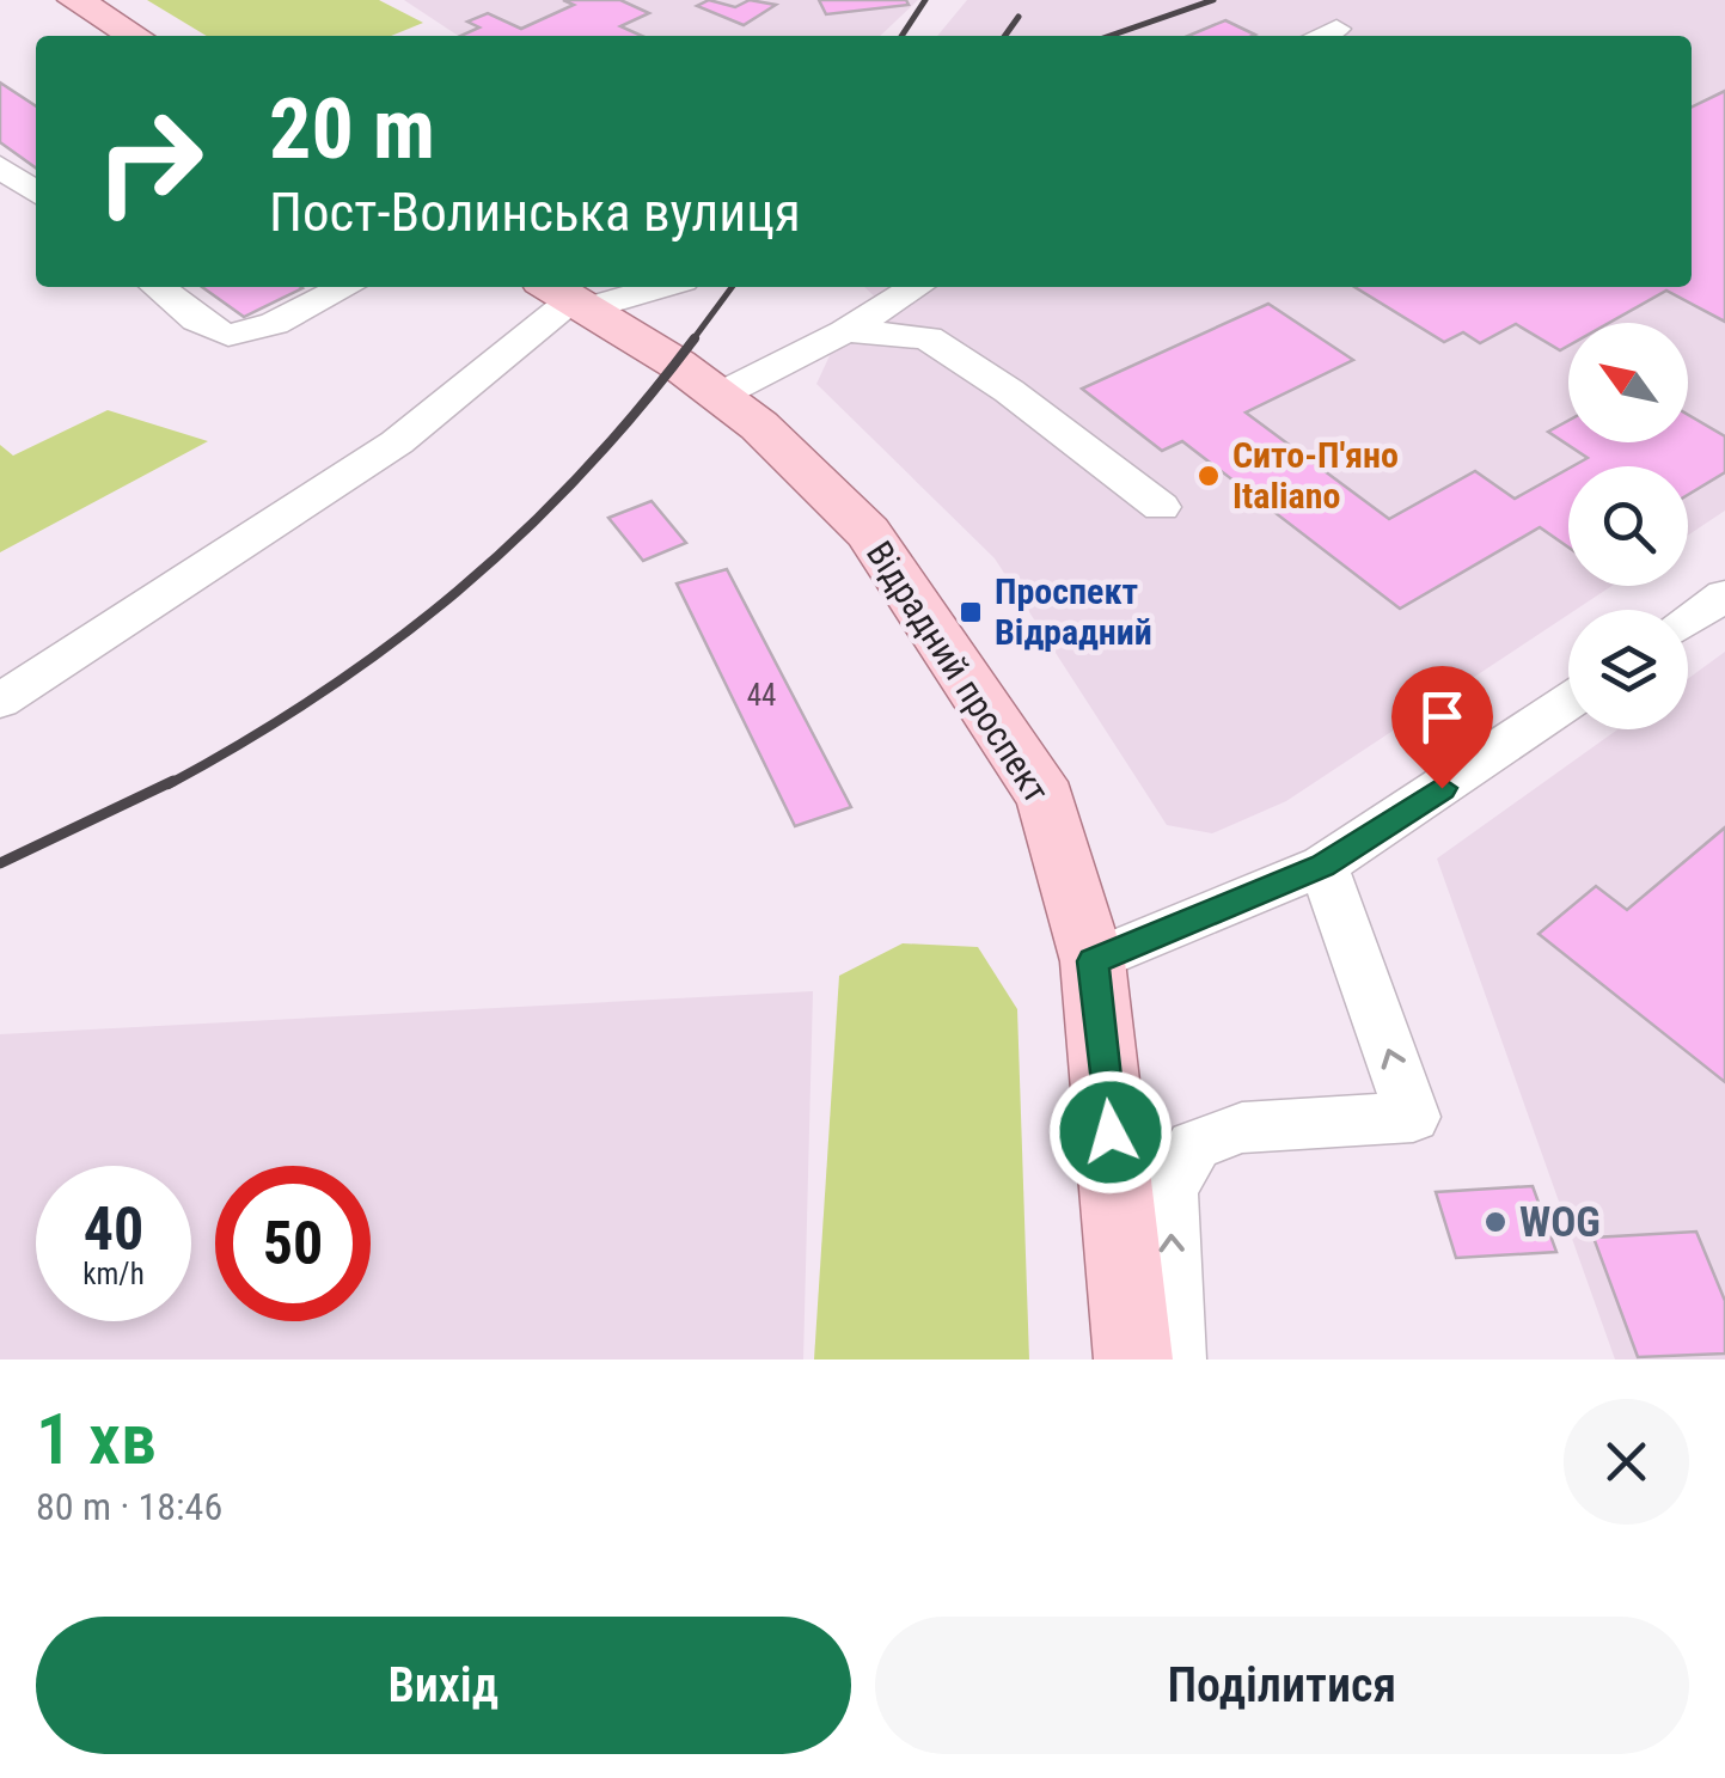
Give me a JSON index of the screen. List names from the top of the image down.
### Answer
{
  "streets": {
    "main road": ["Відрадний проспект"]
  },
  "places": {
    "other": ["Сито-П'яно Italiano", "WOG"],
    "transit": ["Проспект Відрадний"]
  },
  "house_numbers": ["44"],
  "north": "top left",
  "page": {
    "turn": ["20 m", "Пост-Волинська вулиця"],
    "speed": "40 km/h",
    "limit": "50",
    "heading": ["1 хв", "80 m · 18:46"],
    "buttons": ["Вихід", "Поділитися"]
  }
}
